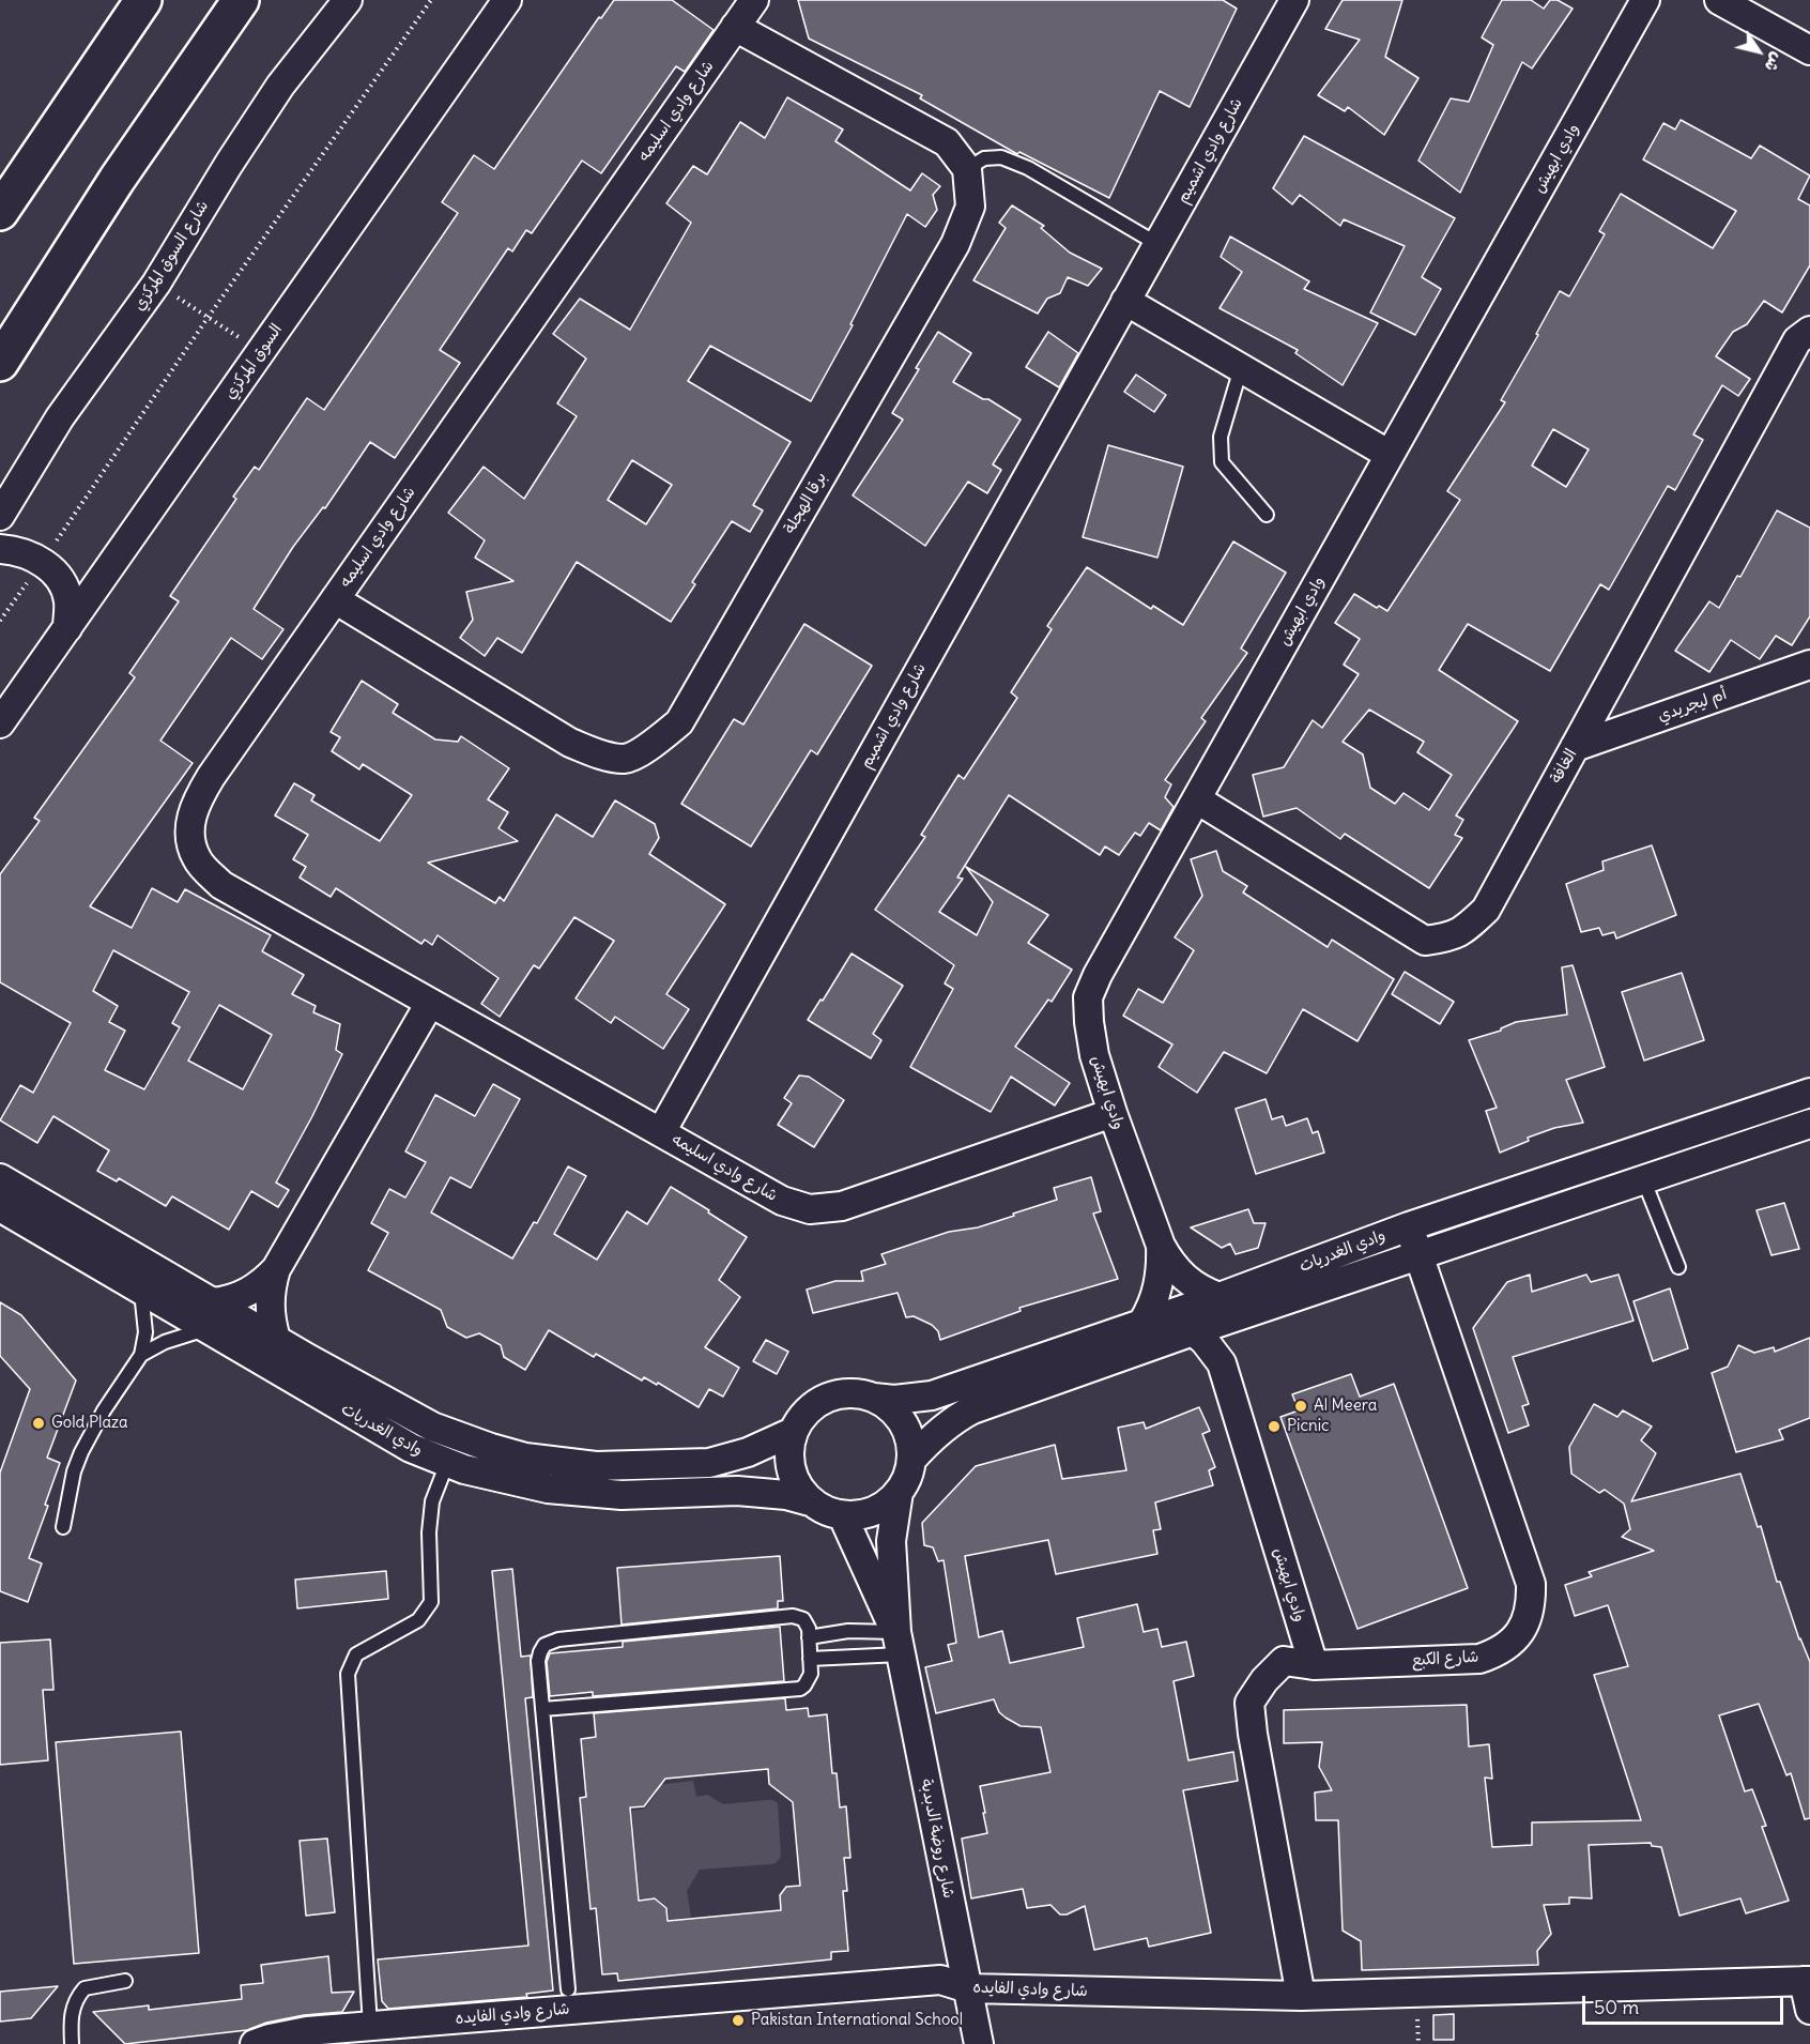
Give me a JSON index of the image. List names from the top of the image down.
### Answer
{
  "streets": {
    "street": [
      "شارع وادي اسليمه",
      "شارع وادي اشميم",
      "وادي ابهيش",
      "شارع السوق المركزي",
      "السوق المركزي",
      "برقا الهجلة",
      "أم ليجريدي",
      "الغافة",
      "وادي الغدريات",
      "شارع الكبع",
      "شارع روضة الدبدبة",
      "شارع وادي الفايده"
    ]
  },
  "crossings": [
    ["شارع وادي اسليمه", "شارع وادي اشميم"],
    ["شارع وادي اسليمه", "وادي ابهيش"],
    ["شارع وادي اسليمه", "برقا الهجلة"],
    ["وادي ابهيش", "الغافة"],
    ["وادي ابهيش", "وادي الغدريات"],
    ["وادي ابهيش", "شارع الكبع"],
    ["أم ليجريدي", "الغافة"],
    ["وادي الغدريات", "شارع الكبع"],
    ["وادي الغدريات", "شارع روضة الدبدبة"],
    ["شارع الكبع", "شارع وادي الفايده"],
    ["شارع روضة الدبدبة", "شارع وادي الفايده"]
  ],
  "places": [
    "Al Meera",
    "Gold Plaza",
    "Picnic",
    "Pakistan International School"
  ],
  "scale_bar": "50 m",
  "north": "bottom right"
}
